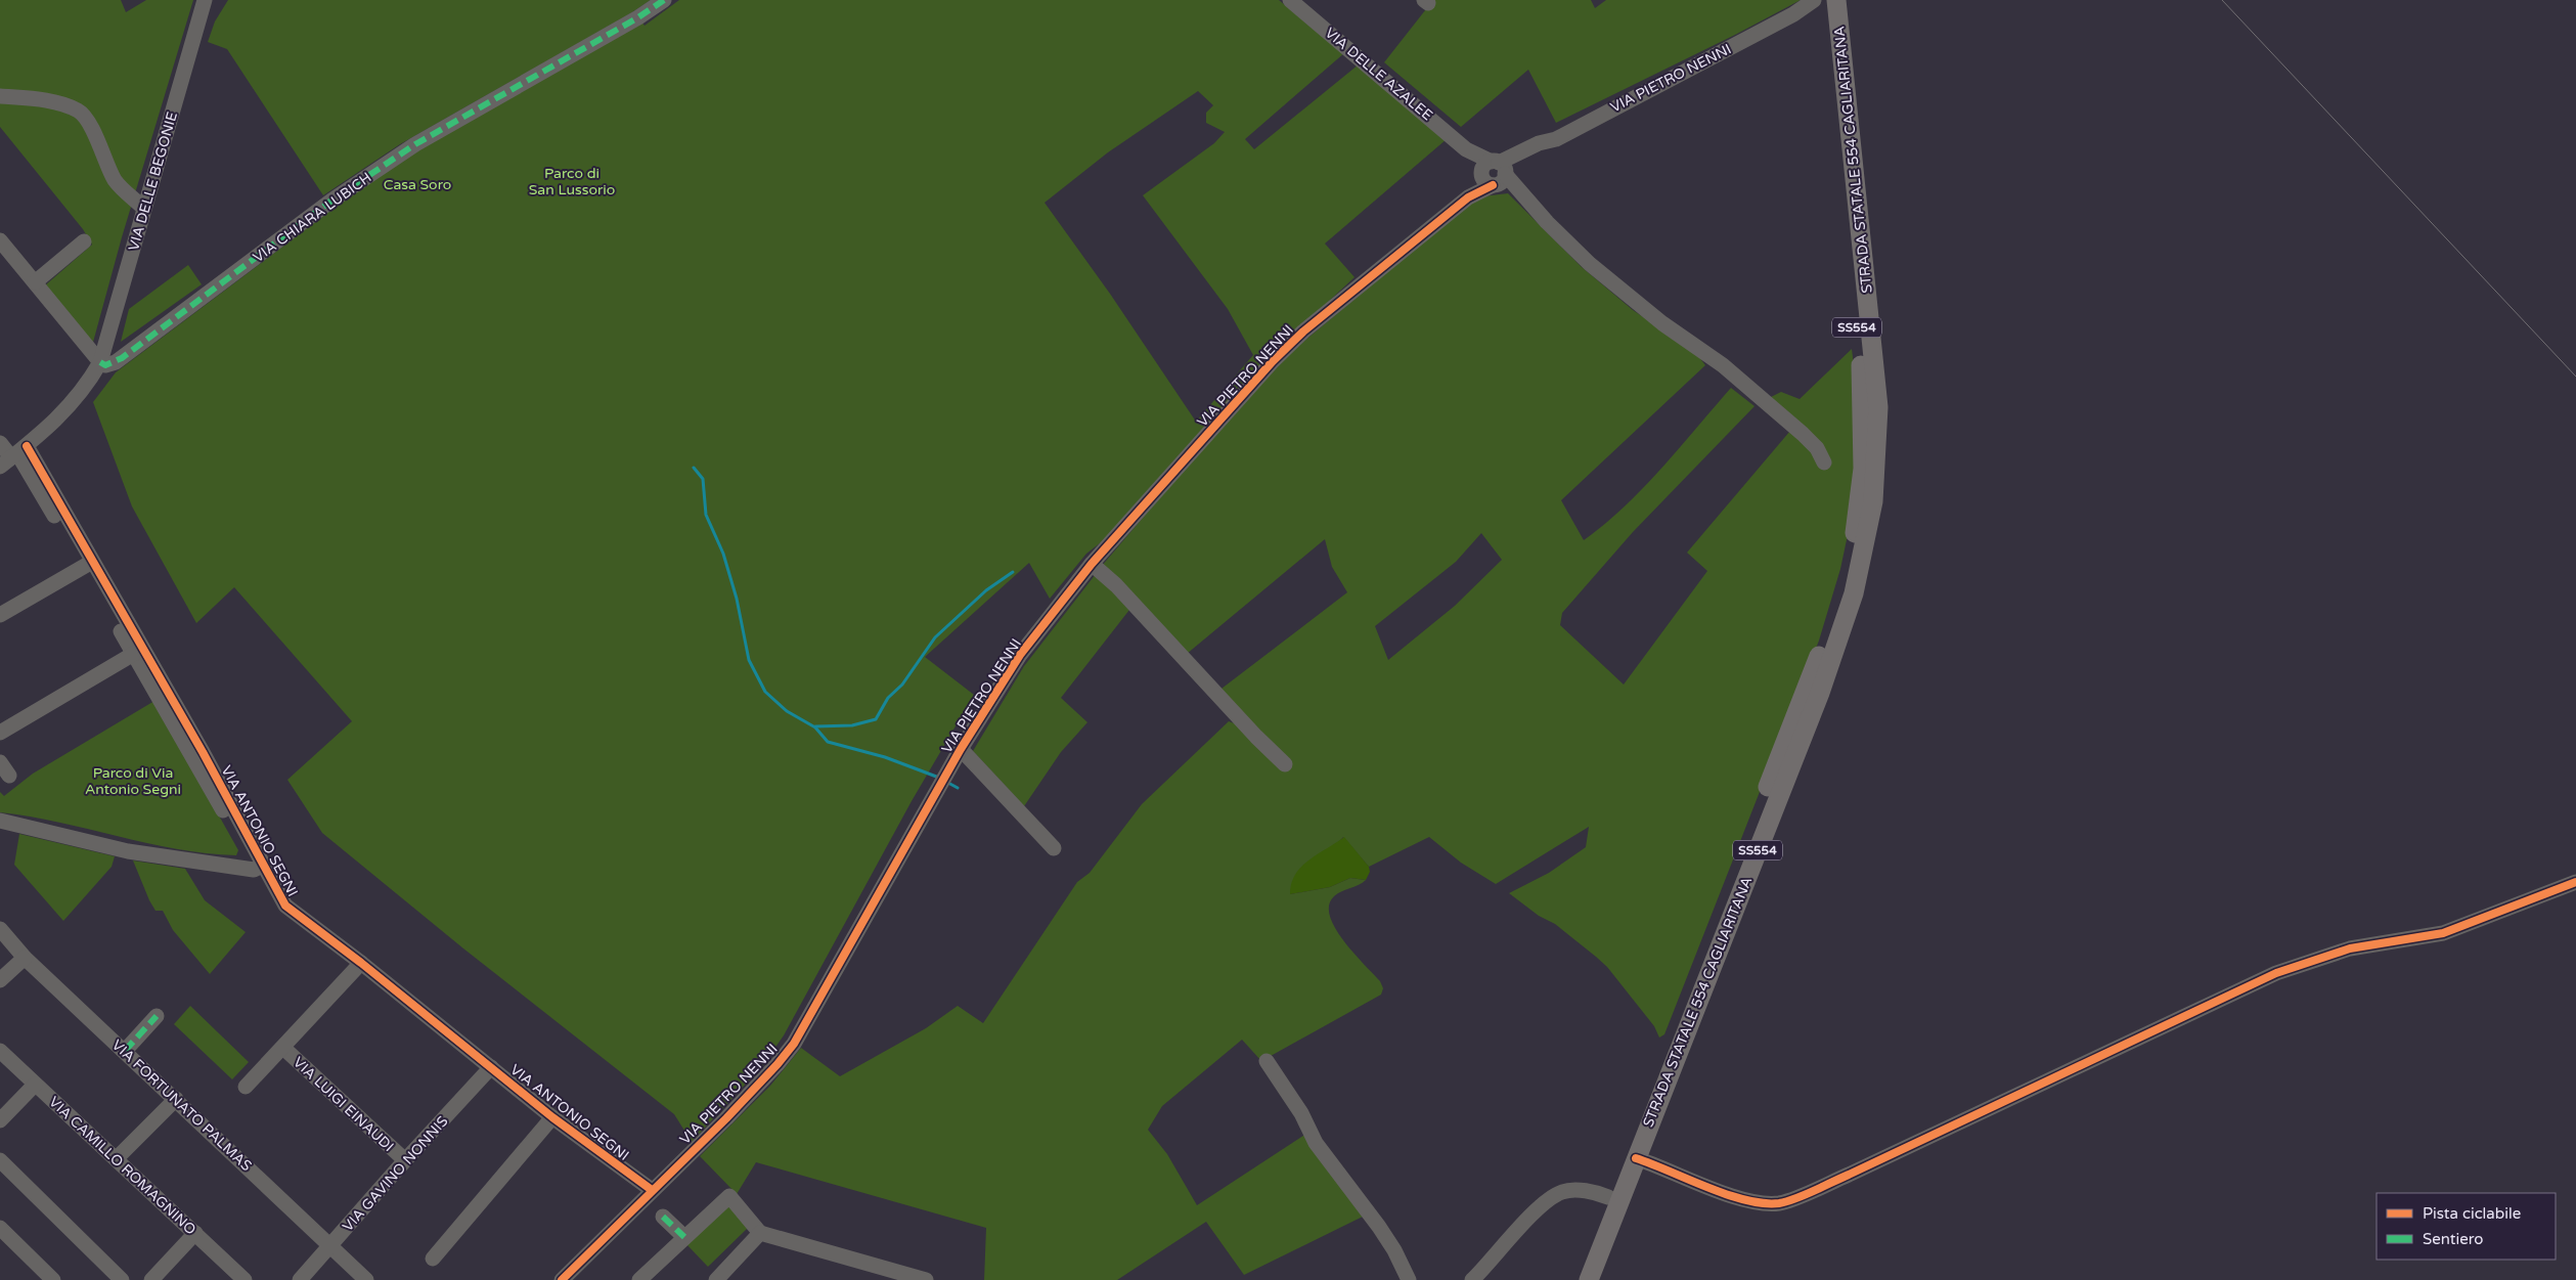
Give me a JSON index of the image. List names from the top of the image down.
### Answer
{
  "streets": {
    "main road": ["STRADA STATALE 554 CAGLIARITANA", "SS554"],
    "street": [
      "VIA DELLE AZALEE",
      "VIA PIETRO NENNI",
      "VIA DELLE BEGONIE",
      "VIA CHIARA LUBICH",
      "VIA ANTONIO SEGNI",
      "VIA LUIGI EINAUDI",
      "VIA FORTUNATO PALMAS",
      "VIA CAMILLO ROMAGNINO",
      "VIA GAVINO NONNIS"
    ]
  },
  "crossings": [
    ["VIA DELLE AZALEE", "VIA PIETRO NENNI"],
    ["VIA PIETRO NENNI", "VIA ANTONIO SEGNI"],
    ["VIA DELLE BEGONIE", "VIA CHIARA LUBICH"],
    ["VIA DELLE BEGONIE", "VIA ANTONIO SEGNI"],
    ["VIA ANTONIO SEGNI", "VIA LUIGI EINAUDI"],
    ["VIA ANTONIO SEGNI", "VIA GAVINO NONNIS"],
    ["VIA LUIGI EINAUDI", "VIA GAVINO NONNIS"],
    ["VIA FORTUNATO PALMAS", "VIA GAVINO NONNIS"]
  ],
  "parks": ["Parco di San Lussorio", "Casa Soro", "Parco di Via Antonio Segni"],
  "legend": ["Pista ciclabile", "Sentiero"]
}
